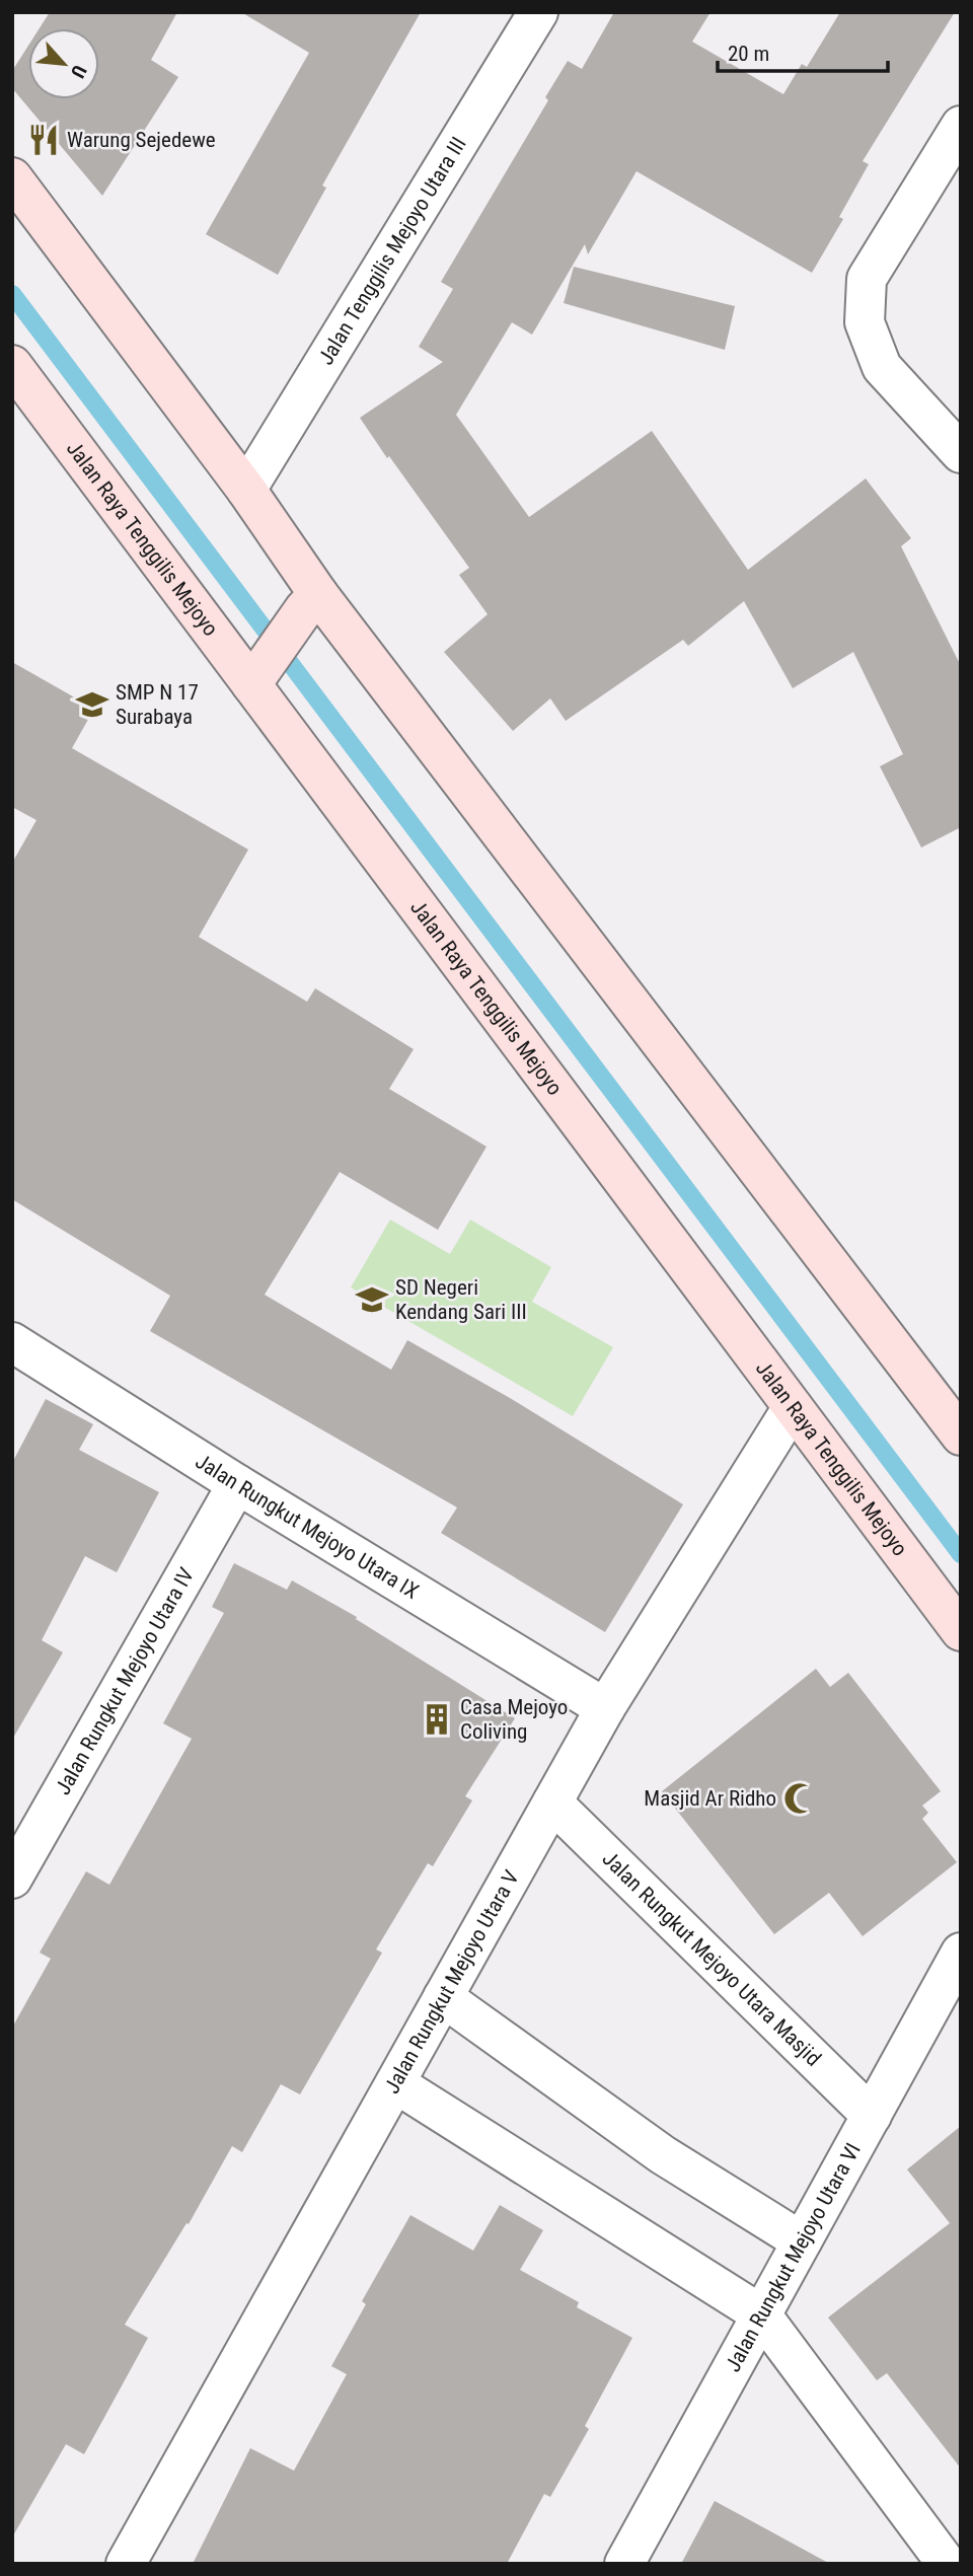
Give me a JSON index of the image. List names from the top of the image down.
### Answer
{
  "streets": {
    "street": [
      "Jalan Tenggilis Mejoyo Utara III",
      "Jalan Raya Tenggilis Mejoyo",
      "Jalan Rungkut Mejoyo Utara IX",
      "Jalan Rungkut Mejoyo Utara IV",
      "Jalan Rungkut Mejoyo Utara Masjid",
      "Jalan Rungkut Mejoyo Utara V",
      "Jalan Rungkut Mejoyo Utara VI"
    ]
  },
  "crossings": [
    ["Jalan Raya Tenggilis Mejoyo", "Jalan Rungkut Mejoyo Utara V"],
    ["Jalan Rungkut Mejoyo Utara IX", "Jalan Rungkut Mejoyo Utara IV"],
    ["Jalan Rungkut Mejoyo Utara IX", "Jalan Rungkut Mejoyo Utara V"],
    ["Jalan Rungkut Mejoyo Utara Masjid", "Jalan Rungkut Mejoyo Utara V"],
    ["Jalan Rungkut Mejoyo Utara Masjid", "Jalan Rungkut Mejoyo Utara VI"]
  ],
  "places": {
    "restaurant": ["Warung Sejedewe"],
    "school or university": ["SMP N 17 Surabaya", "SD Negeri Kendang Sari III"],
    "building": ["Casa Mejoyo Coliving"],
    "mosque": ["Masjid Ar Ridho"]
  },
  "scale_bar": "20 m",
  "north": "bottom right"
}
